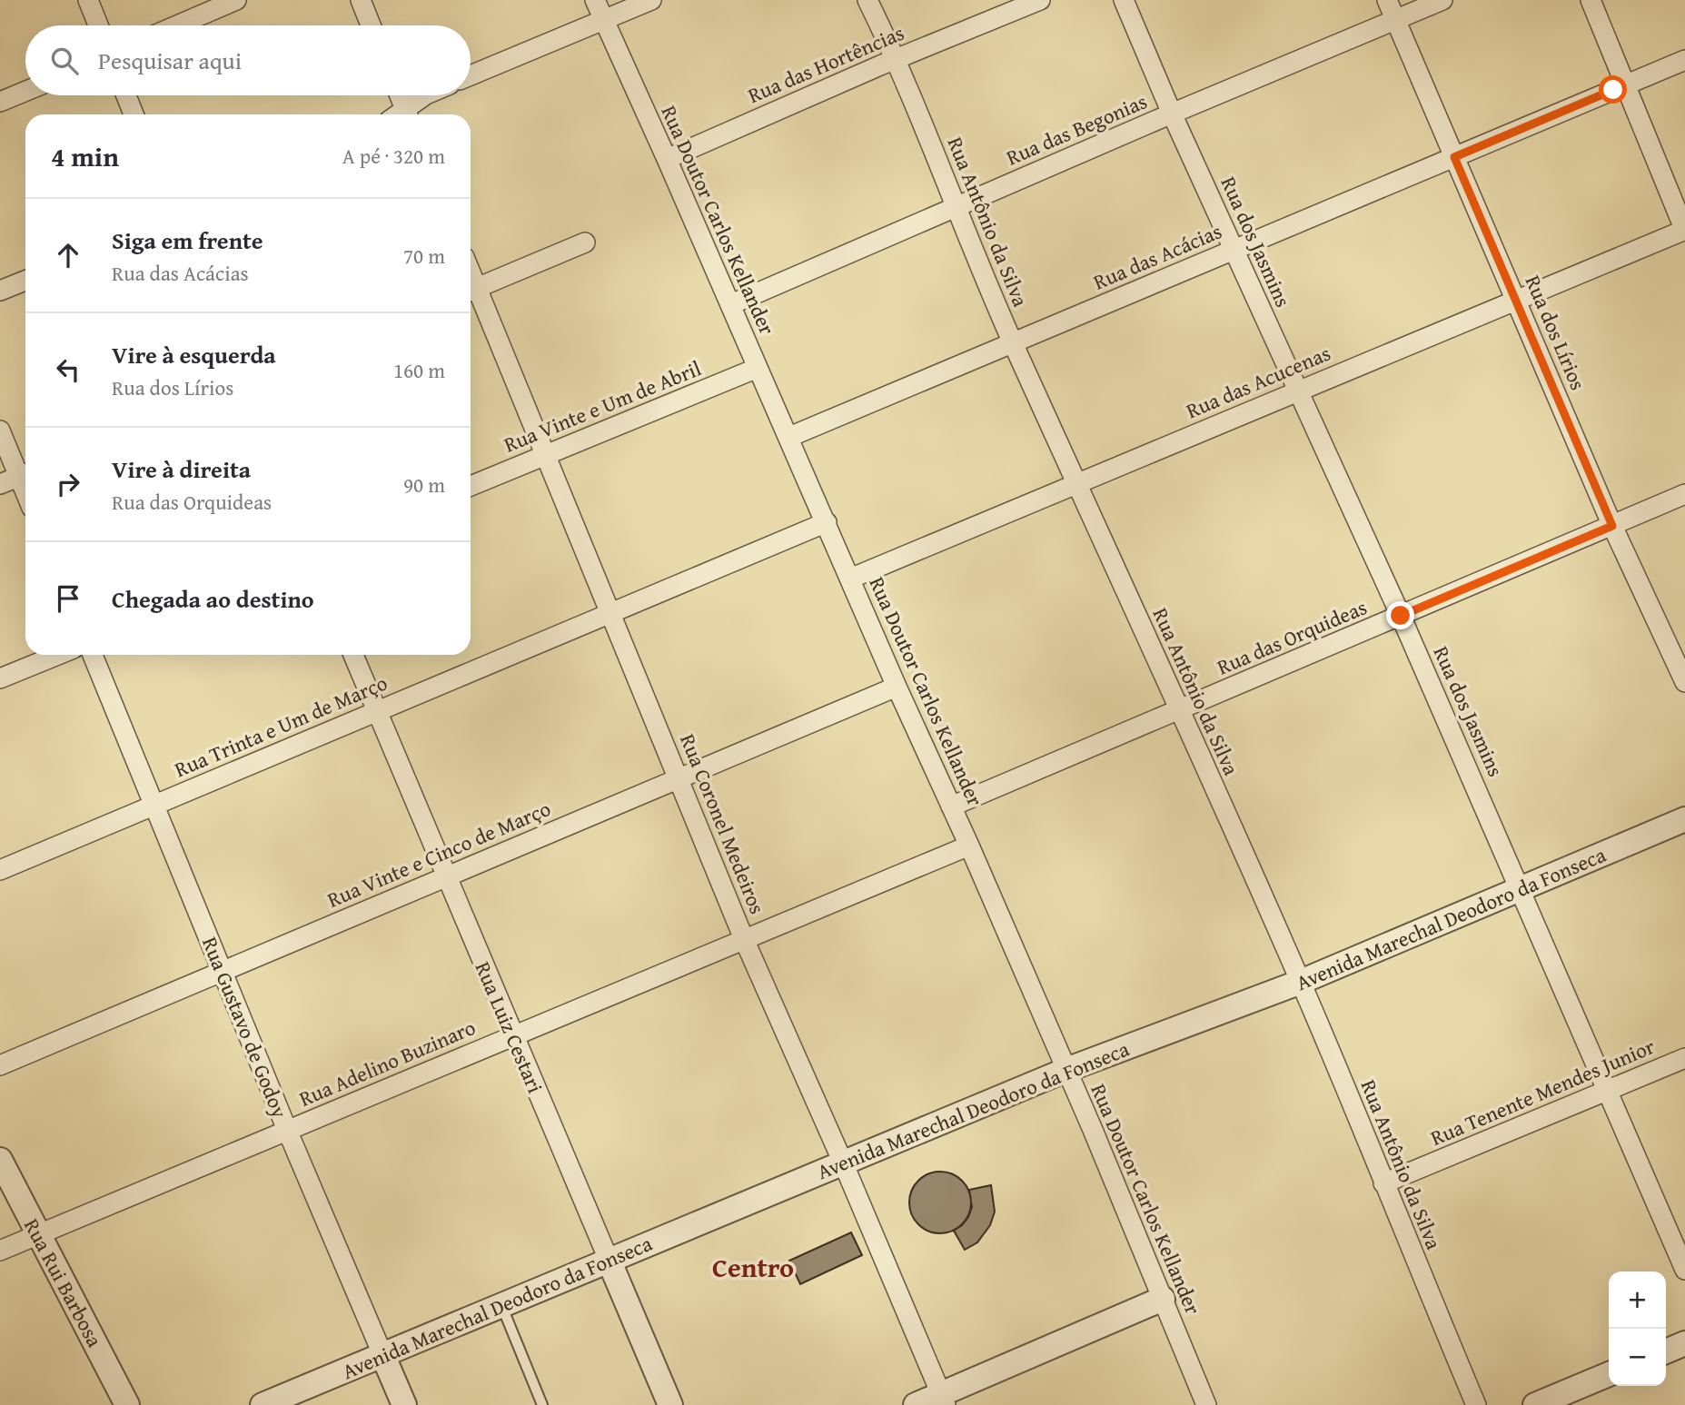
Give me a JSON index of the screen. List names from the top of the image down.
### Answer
{
  "streets": {
    "street": [
      "Rua das Hortências",
      "Rua das Begonias",
      "Rua Doutor Carlos Kellander",
      "Rua Antônio da Silva",
      "Rua dos Jasmins",
      "Rua das Acácias",
      "Rua dos Lírios",
      "Rua das Acucenas",
      "Rua Vinte e Um de Abril",
      "Rua das Orquideas",
      "Rua Trinta e Um de Março",
      "Rua Coronel Medeiros",
      "Rua Vinte e Cinco de Março",
      "Avenida Marechal Deodoro da Fonseca",
      "Rua Gustavo de Godoy",
      "Rua Luiz Cestari",
      "Rua Adelino Buzinaro",
      "Rua Tenente Mendes Junior",
      "Rua Rui Barbosa"
    ]
  },
  "crossings": [
    ["Rua das Hortências", "Rua Doutor Carlos Kellander"],
    ["Rua das Hortências", "Rua Antônio da Silva"],
    ["Rua das Begonias", "Rua Doutor Carlos Kellander"],
    ["Rua das Begonias", "Rua Antônio da Silva"],
    ["Rua das Begonias", "Rua dos Jasmins"],
    ["Rua das Begonias", "Rua dos Lírios"],
    ["Rua Doutor Carlos Kellander", "Rua das Acácias"],
    ["Rua Doutor Carlos Kellander", "Rua das Acucenas"],
    ["Rua Doutor Carlos Kellander", "Rua Vinte e Um de Abril"],
    ["Rua Doutor Carlos Kellander", "Rua das Orquideas"],
    ["Rua Doutor Carlos Kellander", "Rua Trinta e Um de Março"],
    ["Rua Doutor Carlos Kellander", "Rua Vinte e Cinco de Março"],
    ["Rua Doutor Carlos Kellander", "Avenida Marechal Deodoro da Fonseca"],
    ["Rua Doutor Carlos Kellander", "Rua Adelino Buzinaro"],
    ["Rua Antônio da Silva", "Rua das Acácias"],
    ["Rua Antônio da Silva", "Rua das Acucenas"],
    ["Rua Antônio da Silva", "Rua das Orquideas"],
    ["Rua Antônio da Silva", "Avenida Marechal Deodoro da Fonseca"],
    ["Rua Antônio da Silva", "Rua Tenente Mendes Junior"],
    ["Rua dos Jasmins", "Rua das Acácias"],
    ["Rua dos Jasmins", "Rua das Acucenas"],
    ["Rua dos Jasmins", "Rua das Orquideas"],
    ["Rua dos Jasmins", "Avenida Marechal Deodoro da Fonseca"],
    ["Rua dos Jasmins", "Rua Tenente Mendes Junior"],
    ["Rua das Acácias", "Rua dos Lírios"],
    ["Rua dos Lírios", "Rua das Acucenas"],
    ["Rua dos Lírios", "Rua das Orquideas"],
    ["Rua Vinte e Um de Abril", "Rua Coronel Medeiros"],
    ["Rua Trinta e Um de Março", "Rua Coronel Medeiros"],
    ["Rua Trinta e Um de Março", "Rua Gustavo de Godoy"],
    ["Rua Trinta e Um de Março", "Rua Luiz Cestari"],
    ["Rua Coronel Medeiros", "Rua Vinte e Cinco de Março"],
    ["Rua Coronel Medeiros", "Avenida Marechal Deodoro da Fonseca"],
    ["Rua Coronel Medeiros", "Rua Adelino Buzinaro"],
    ["Rua Vinte e Cinco de Março", "Rua Gustavo de Godoy"],
    ["Rua Vinte e Cinco de Março", "Rua Luiz Cestari"],
    ["Avenida Marechal Deodoro da Fonseca", "Rua Gustavo de Godoy"],
    ["Avenida Marechal Deodoro da Fonseca", "Rua Luiz Cestari"],
    ["Rua Gustavo de Godoy", "Rua Adelino Buzinaro"],
    ["Rua Luiz Cestari", "Rua Adelino Buzinaro"],
    ["Rua Adelino Buzinaro", "Rua Rui Barbosa"]
  ],
  "districts": ["Centro"],
  "page": {
    "search": "Pesquisar aqui",
    "heading": ["4 min", "A pé · 320 m"],
    "list": [
      ["Siga em frente", "Rua das Acácias", "70 m"],
      ["Vire à esquerda", "Rua dos Lírios", "160 m"],
      ["Vire à direita", "Rua das Orquideas", "90 m"],
      "Chegada ao destino"
    ],
    "map_buttons": ["+", "−"]
  }
}
